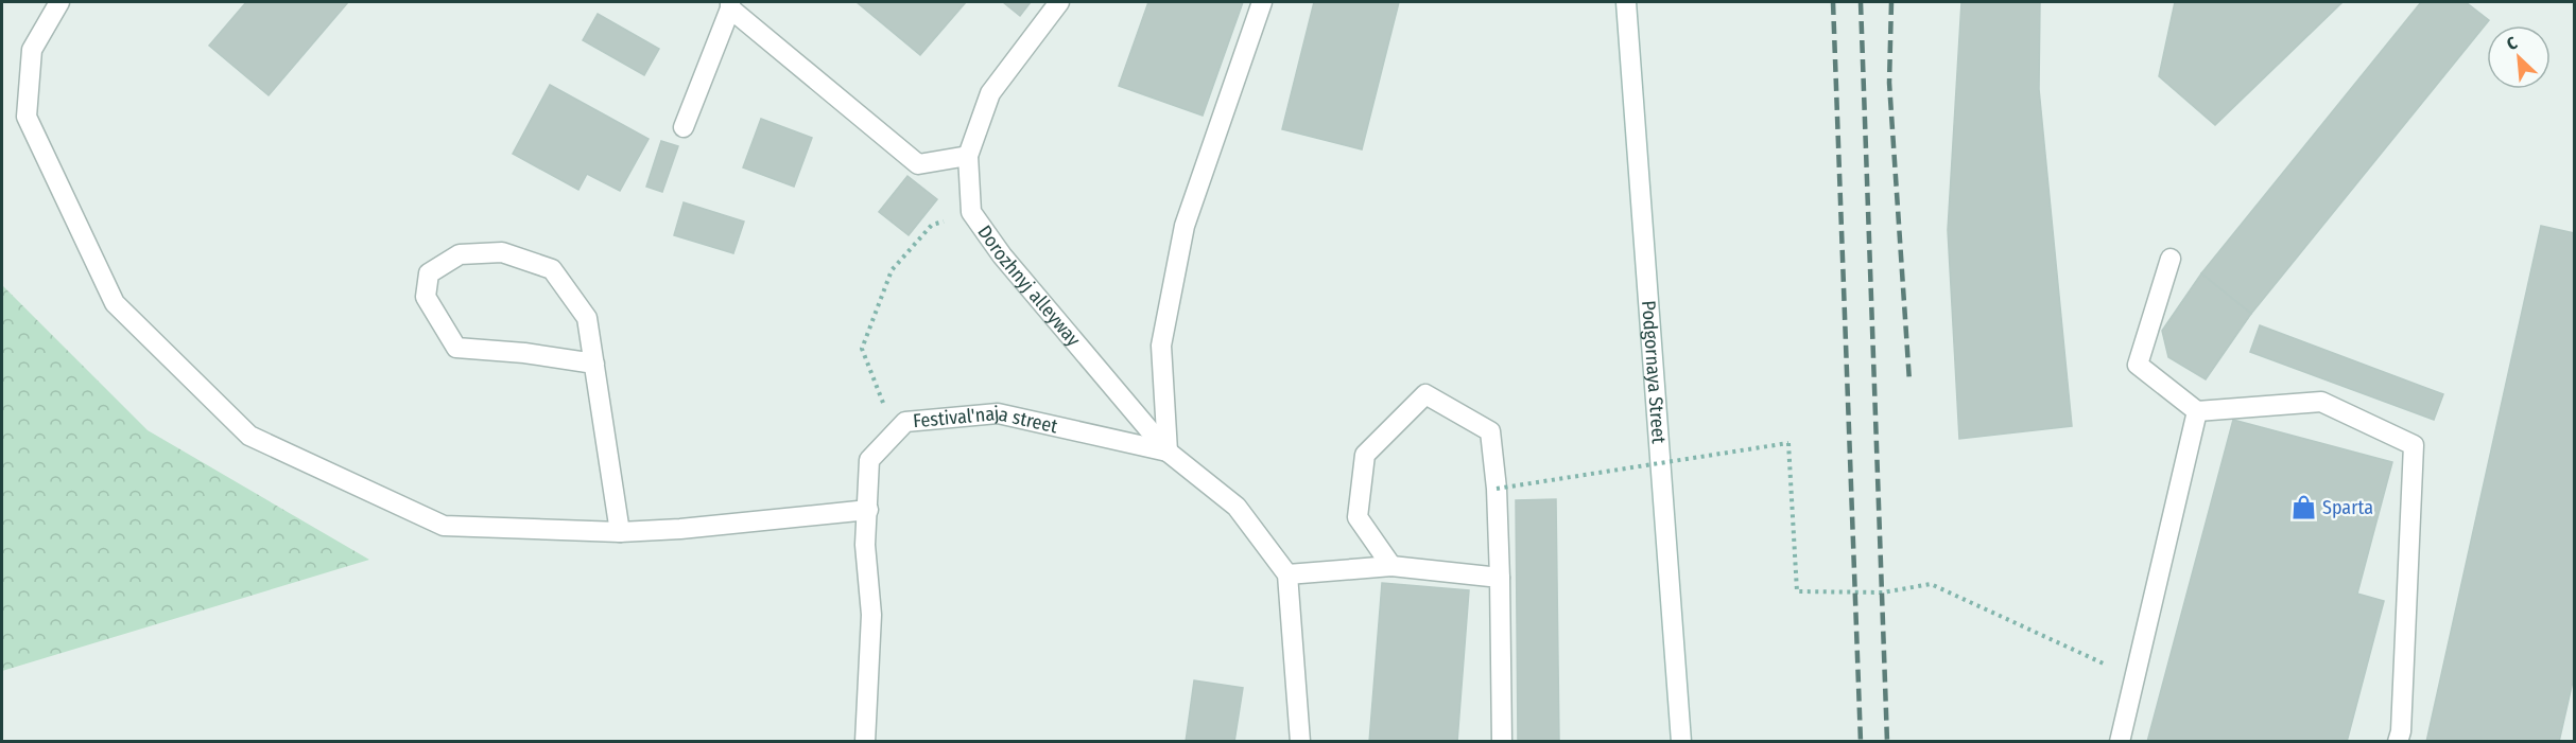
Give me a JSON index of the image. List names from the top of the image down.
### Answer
{
  "streets": {
    "street": ["Dorozhnyj alleyway", "Podgornaya Street", "Festival'naja street"]
  },
  "crossings": [
    ["Dorozhnyj alleyway", "Festival'naja street"]
  ],
  "places": {
    "shop": ["Sparta"]
  },
  "north": "top left"
}
